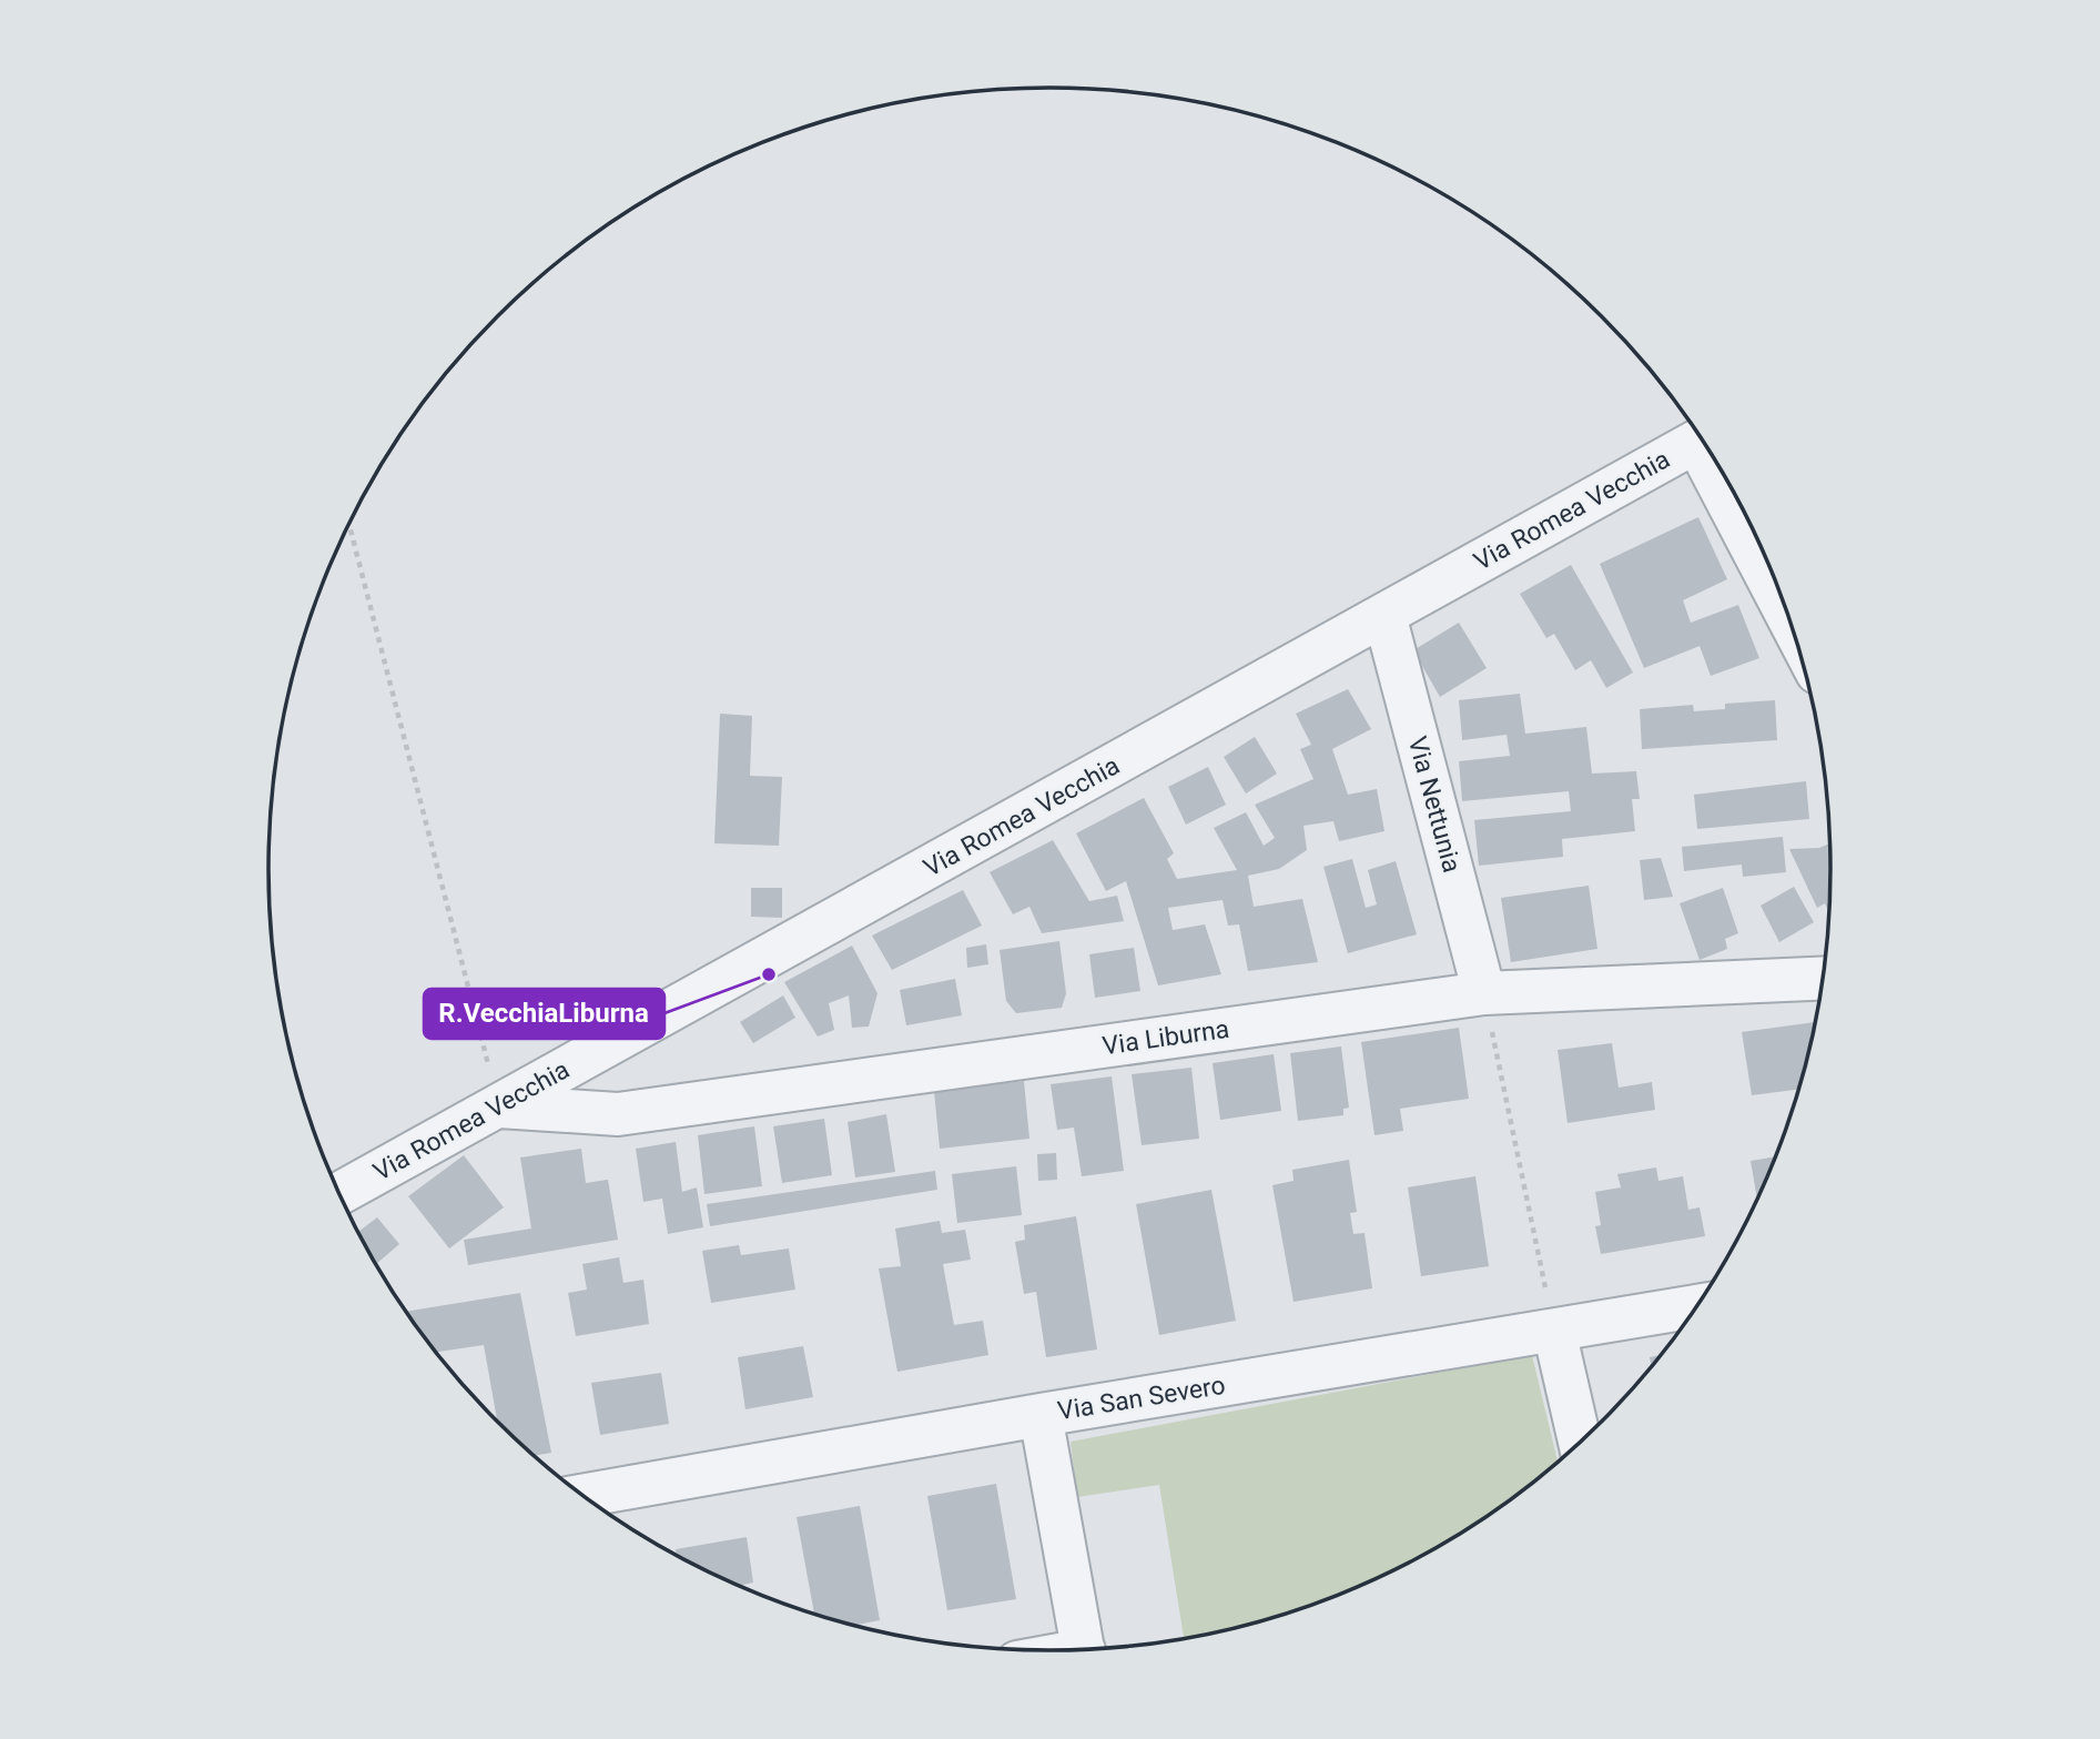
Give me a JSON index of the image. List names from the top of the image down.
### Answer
{
  "streets": {
    "street": [
      "Via Romea Vecchia",
      "Via Nettunia",
      "Via Liburna",
      "Via San Severo"
    ]
  },
  "crossings": [
    ["Via Romea Vecchia", "Via Nettunia"],
    ["Via Romea Vecchia", "Via Liburna"],
    ["Via Nettunia", "Via Liburna"]
  ],
  "places": ["R.VecchiaLiburna"]
}
